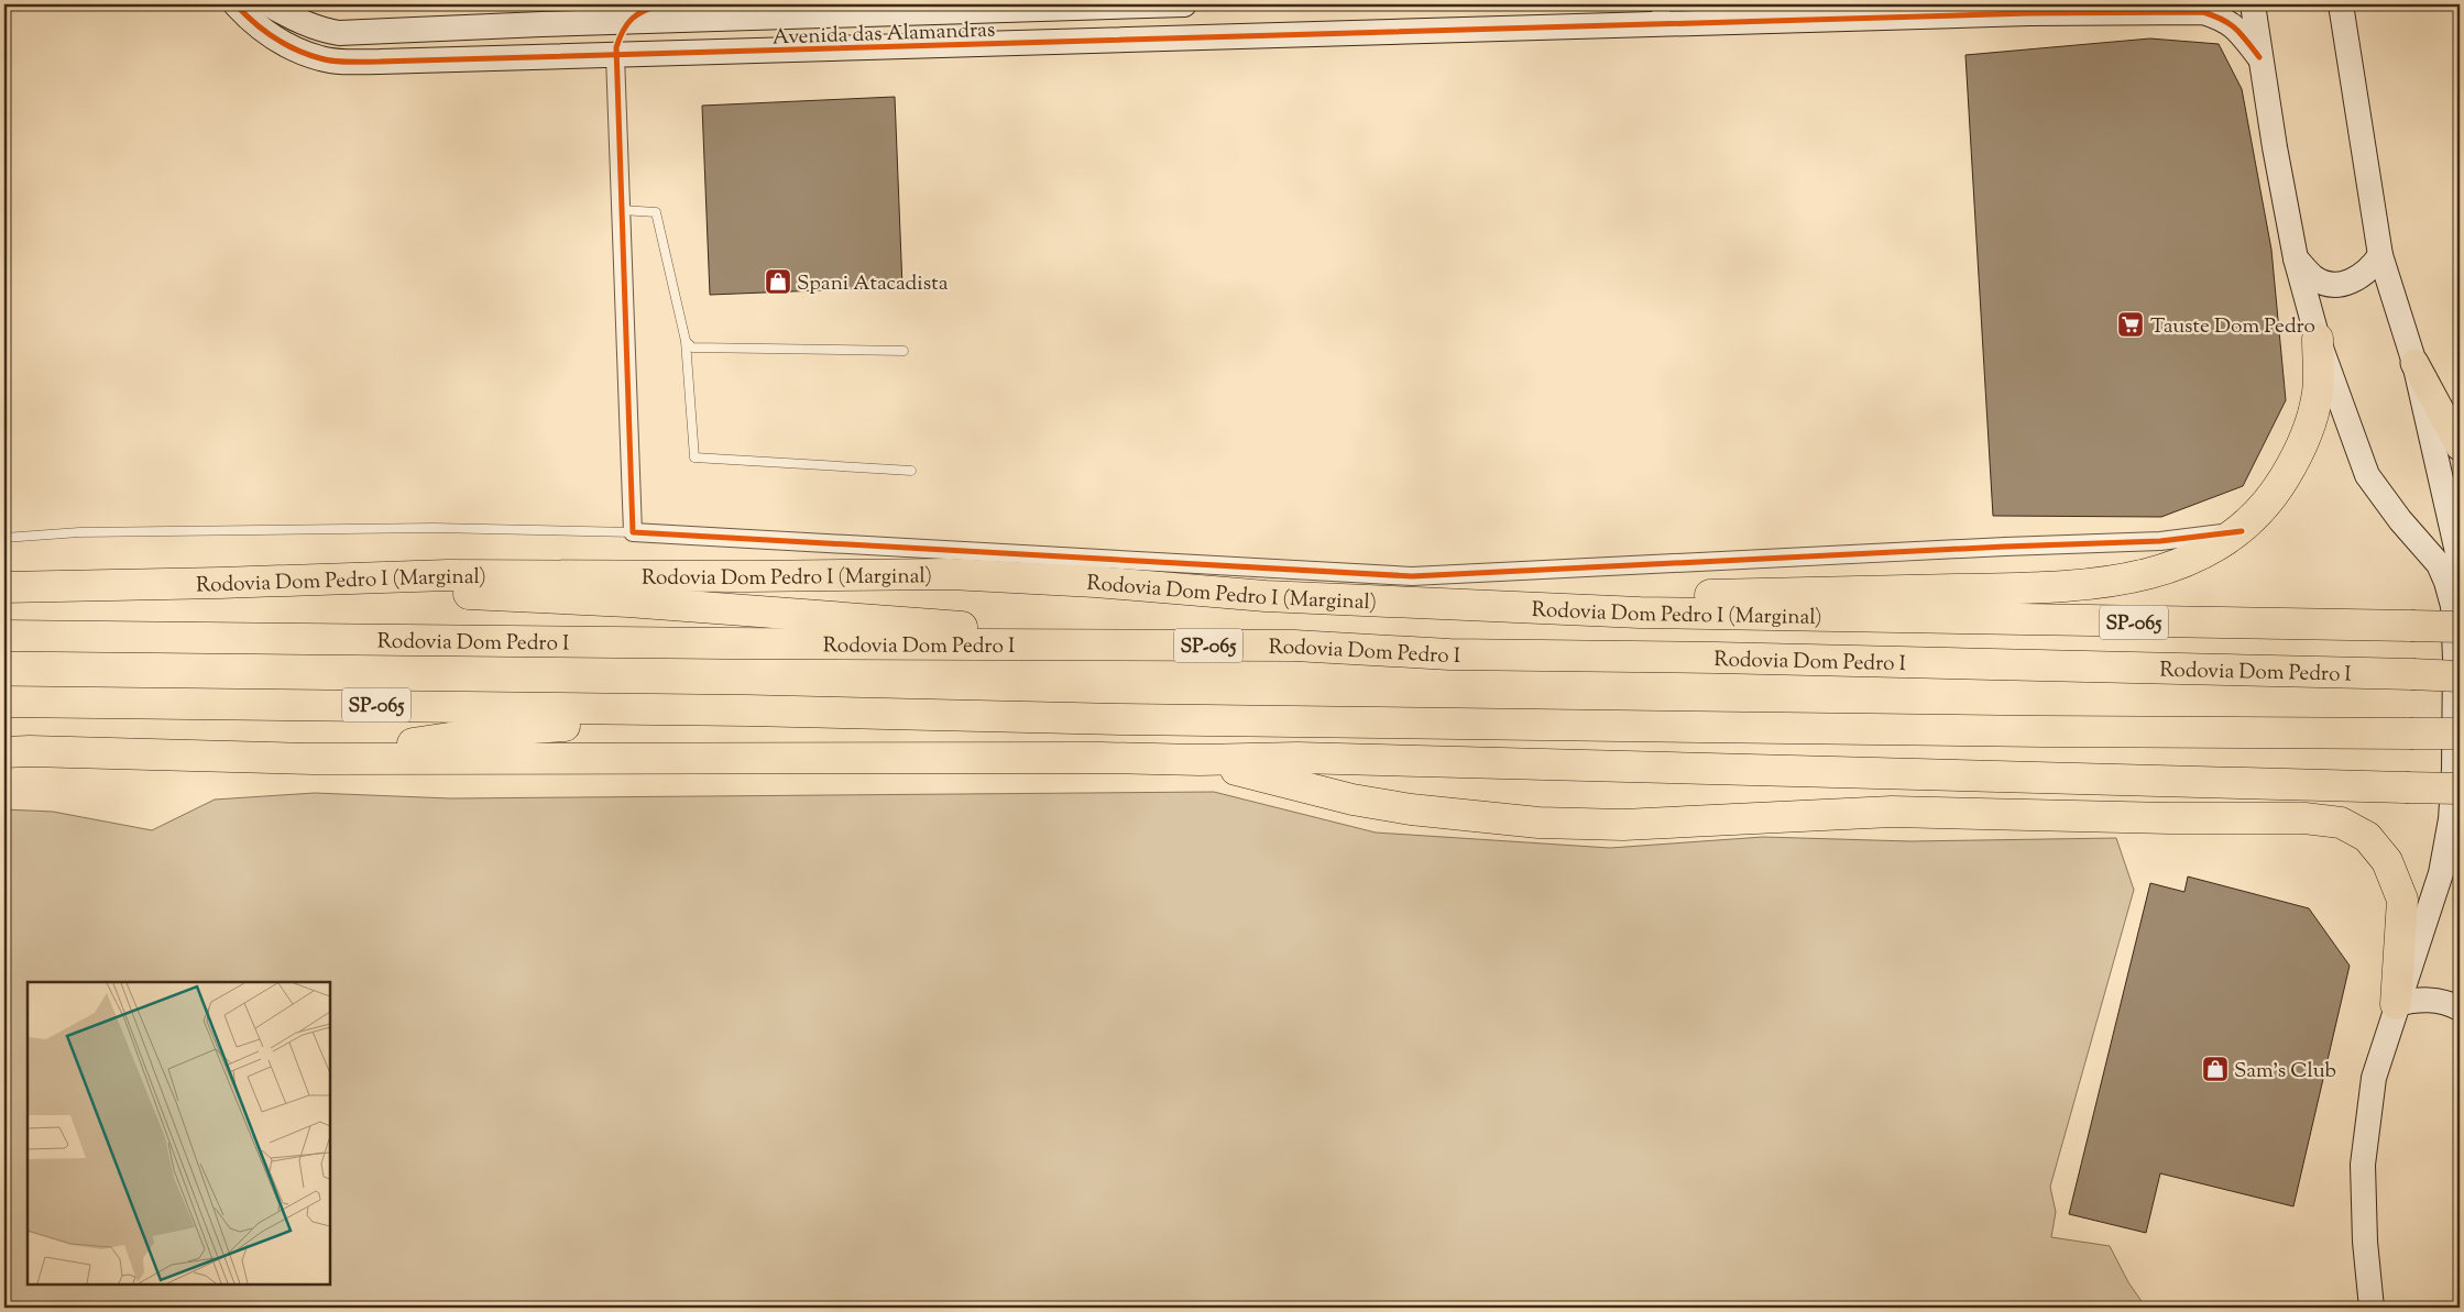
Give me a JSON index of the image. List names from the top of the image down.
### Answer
{
  "streets": {
    "highway": ["Rodovia Dom Pedro I (Marginal)", "SP-065", "Rodovia Dom Pedro I"],
    "street": ["Avenida das Alamandras"]
  },
  "places": {
    "shop": ["Spani Atacadista", "Sam's Club"],
    "supermarket": ["Tauste Dom Pedro"]
  }
}
